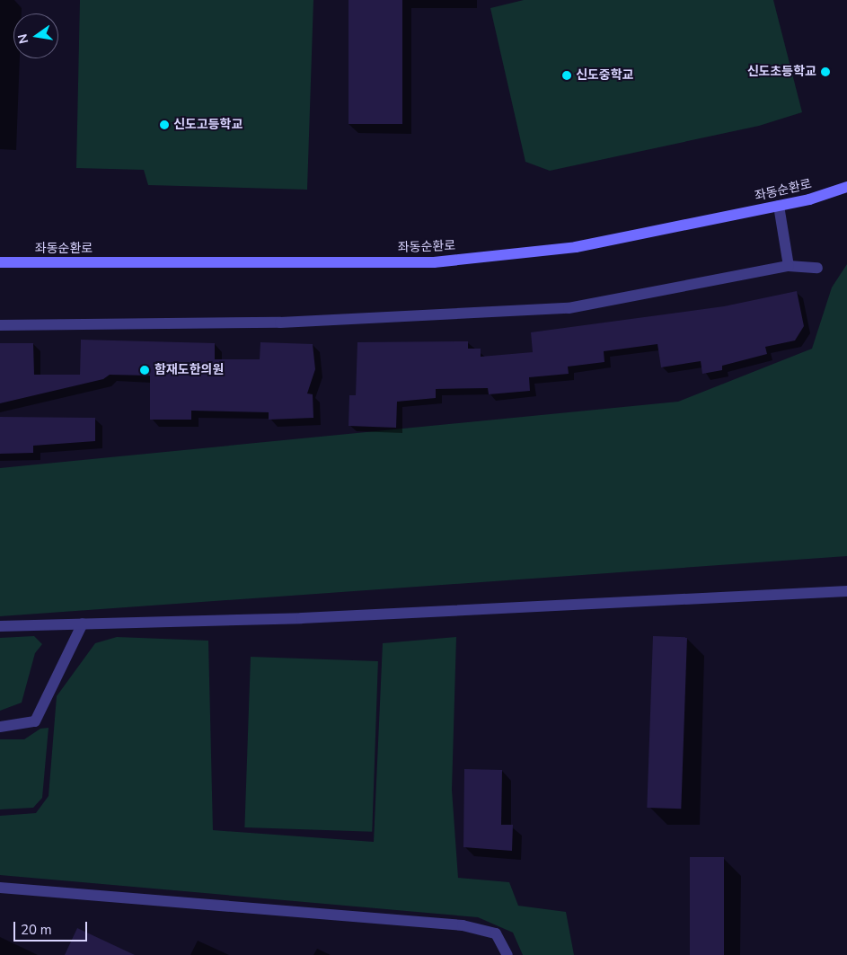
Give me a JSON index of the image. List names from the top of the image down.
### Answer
{
  "streets": {
    "street": ["좌동순환로"]
  },
  "places": [
    "신도초등학교",
    "신도중학교",
    "신도고등학교",
    "함재도한의원"
  ],
  "scale_bar": "20 m",
  "north": "left"
}
